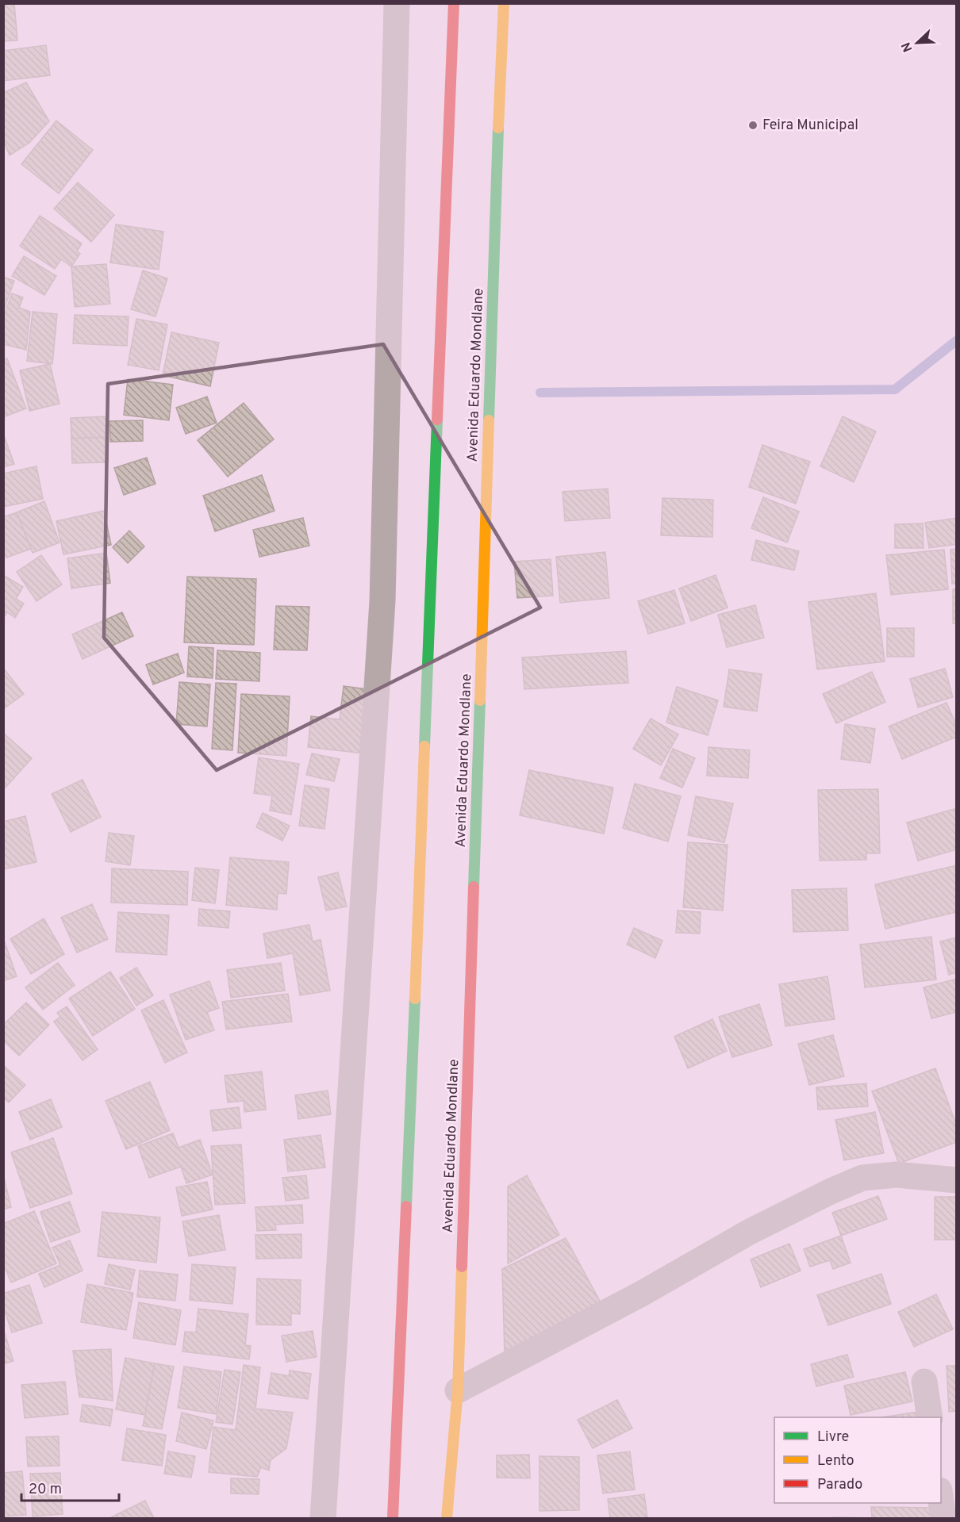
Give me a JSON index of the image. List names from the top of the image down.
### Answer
{
  "streets": {
    "main road": ["Avenida Eduardo Mondlane"]
  },
  "places": ["Feira Municipal"],
  "legend": ["Livre", "Lento", "Parado"],
  "scale_bar": "20 m",
  "north": "bottom left"
}
